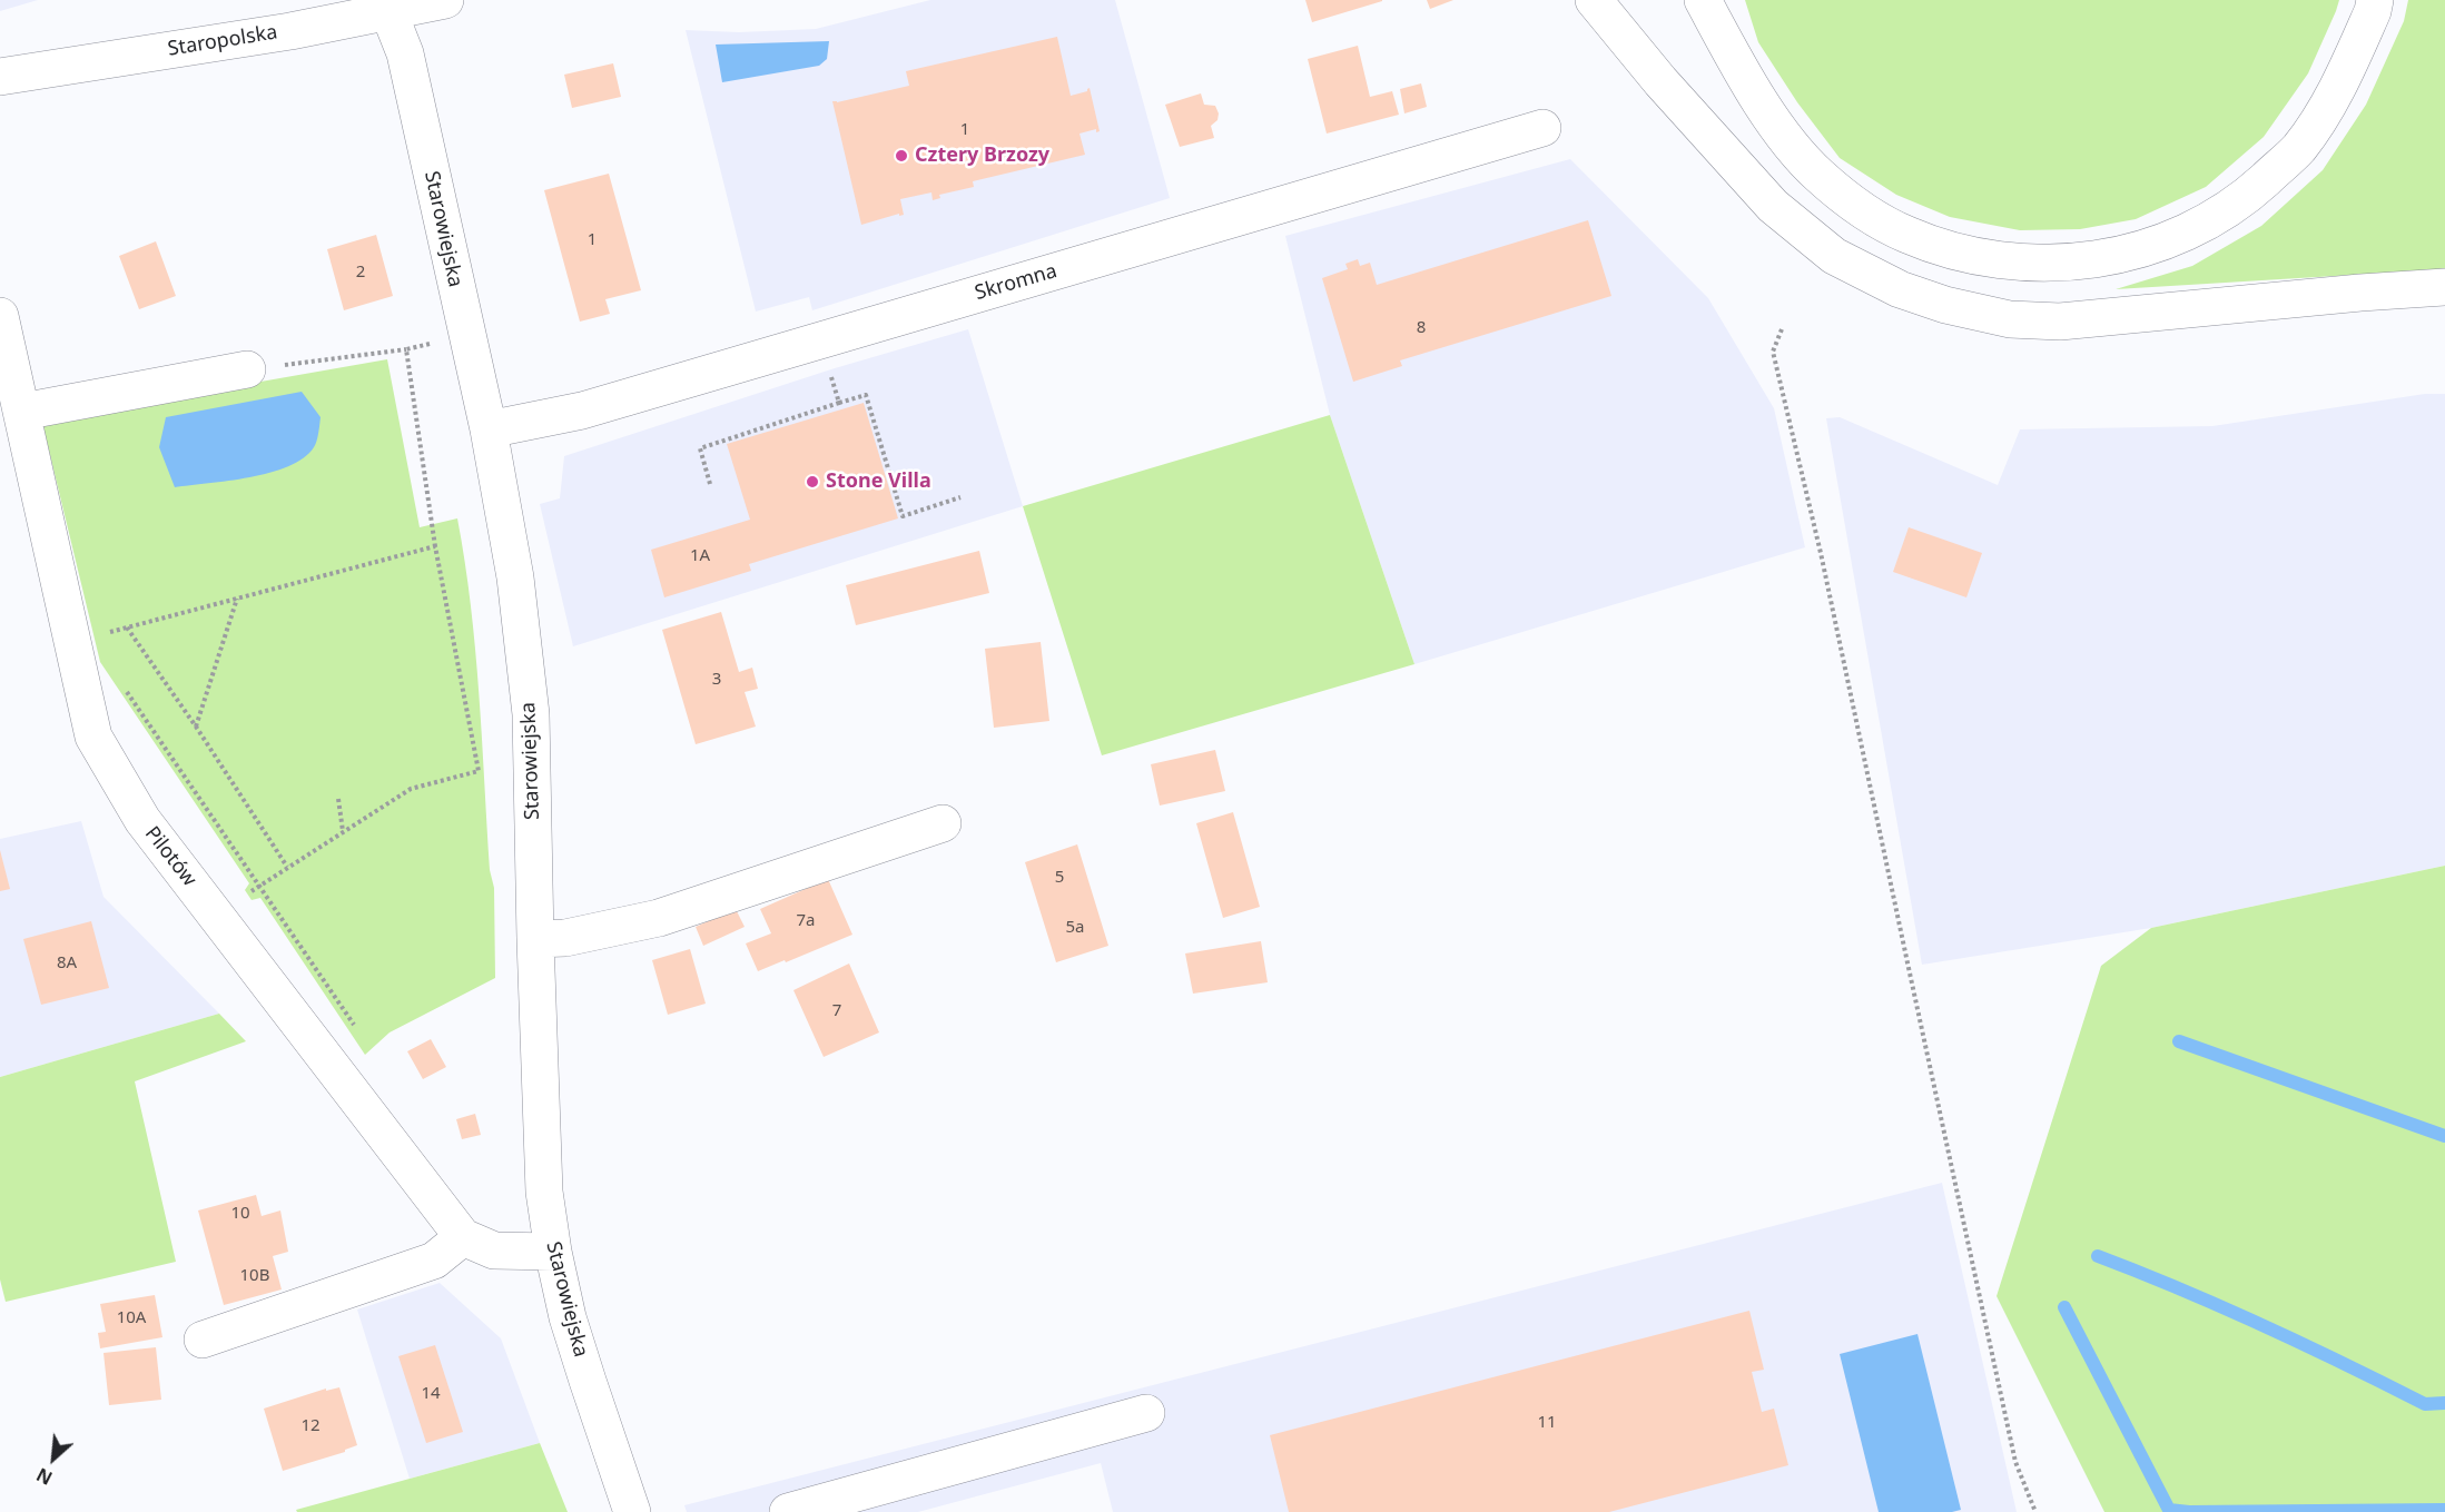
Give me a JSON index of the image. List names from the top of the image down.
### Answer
{
  "streets": {
    "main road": [
      "Staropolska",
      "Starowiejska",
      "Skromna",
      "Pilotów"
    ]
  },
  "crossings": [
    ["Staropolska", "Starowiejska"],
    ["Starowiejska", "Skromna"],
    ["Starowiejska", "Pilotów"]
  ],
  "places": ["Cztery Brzozy", "Stone Villa"],
  "house_numbers": [
    "1",
    "1",
    "2",
    "8",
    "1A",
    "3",
    "5",
    "7a",
    "5a",
    "8A",
    "7",
    "10",
    "10B",
    "10A",
    "14",
    "11",
    "12"
  ],
  "north": "bottom left"
}
